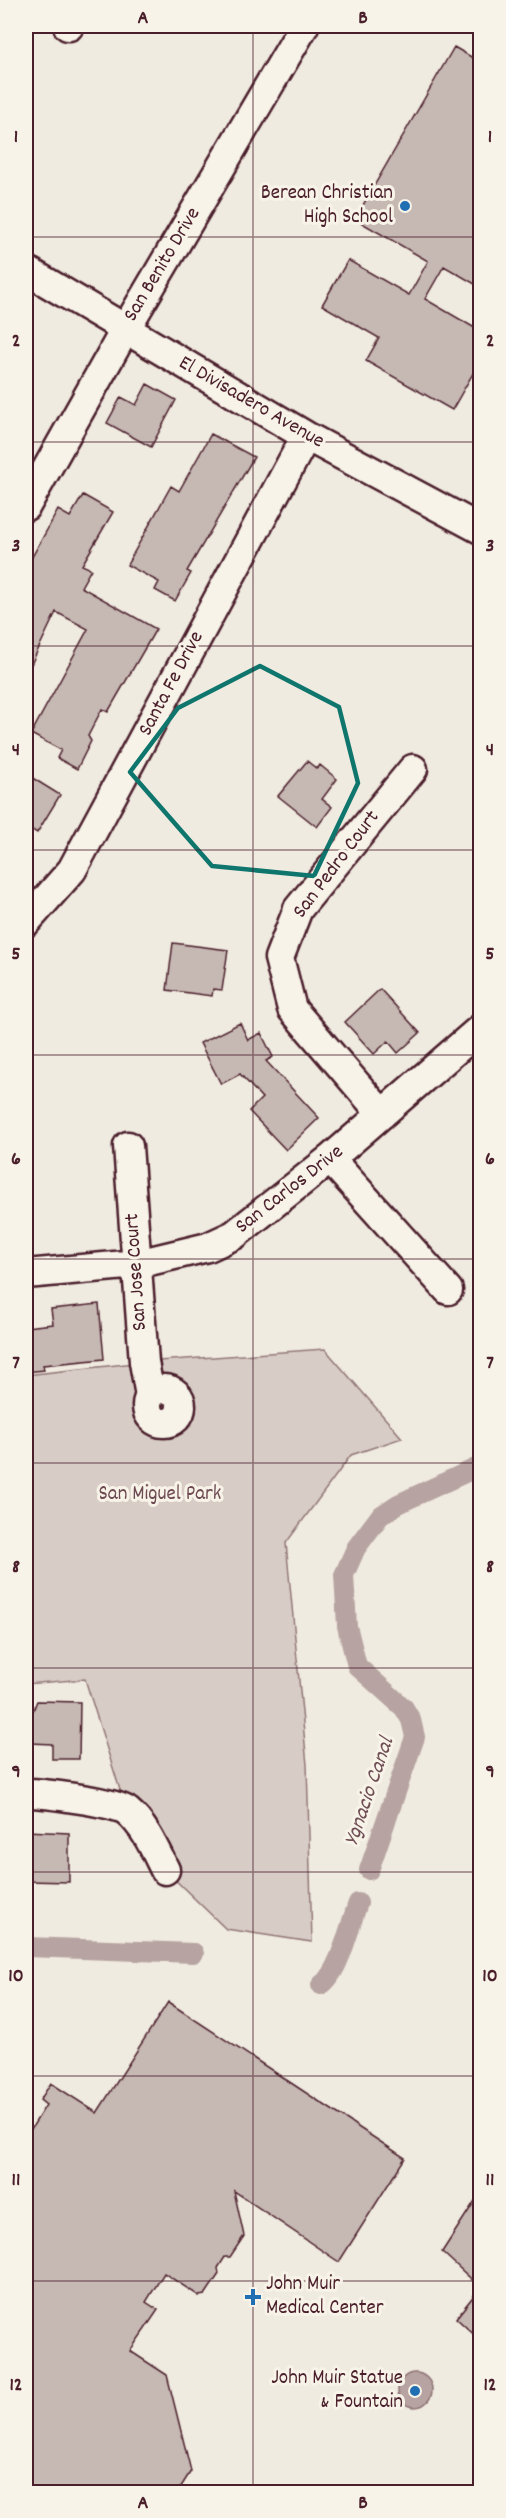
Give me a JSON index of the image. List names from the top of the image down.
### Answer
{
  "streets": {
    "street": [
      "San Benito Drive",
      "El Divisadero Avenue",
      "Santa Fe Drive",
      "San Pedro Court",
      "San Carlos Drive",
      "San Jose Court"
    ]
  },
  "crossings": [
    ["San Benito Drive", "El Divisadero Avenue"],
    ["El Divisadero Avenue", "Santa Fe Drive"],
    ["San Pedro Court", "San Carlos Drive"],
    ["San Carlos Drive", "San Jose Court"]
  ],
  "water": ["Ygnacio Canal"],
  "parks": ["San Miguel Park"],
  "places": {
    "other": ["Berean Christian High School", "John Muir Statue & Fountain"],
    "health": ["John Muir Medical Center"]
  },
  "grid": {
    "columns": ["A", "B"],
    "rows": [
      "1",
      "2",
      "3",
      "4",
      "5",
      "6",
      "7",
      "8",
      "9",
      "10",
      "11",
      "12"
    ]
  }
}
